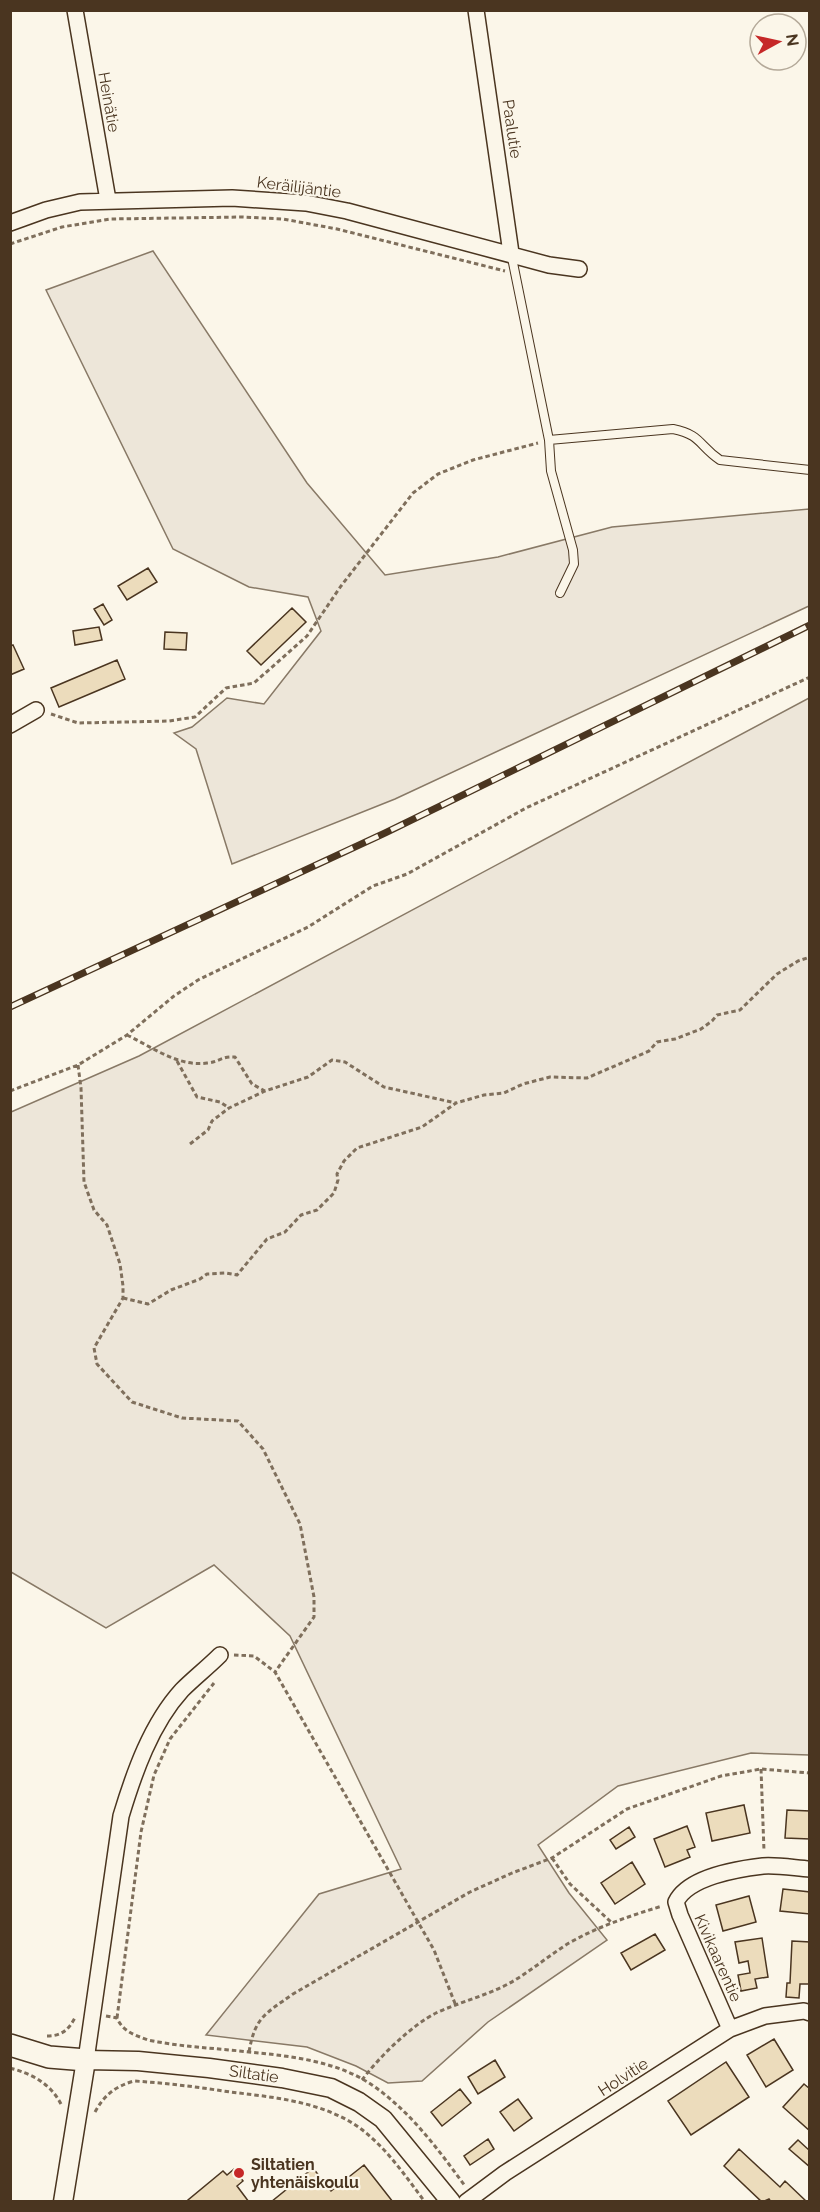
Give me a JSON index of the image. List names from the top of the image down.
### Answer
{
  "streets": {
    "main road": ["Siltatie"],
    "street": [
      "Heinätie",
      "Paalutie",
      "Keräilijäntie",
      "Kivikaarentie",
      "Holvitie"
    ]
  },
  "crossings": [
    ["Heinätie", "Keräilijäntie"],
    ["Paalutie", "Keräilijäntie"],
    ["Kivikaarentie", "Holvitie"]
  ],
  "places": ["Siltatien yhtenäiskoulu"],
  "north": "right"
}
